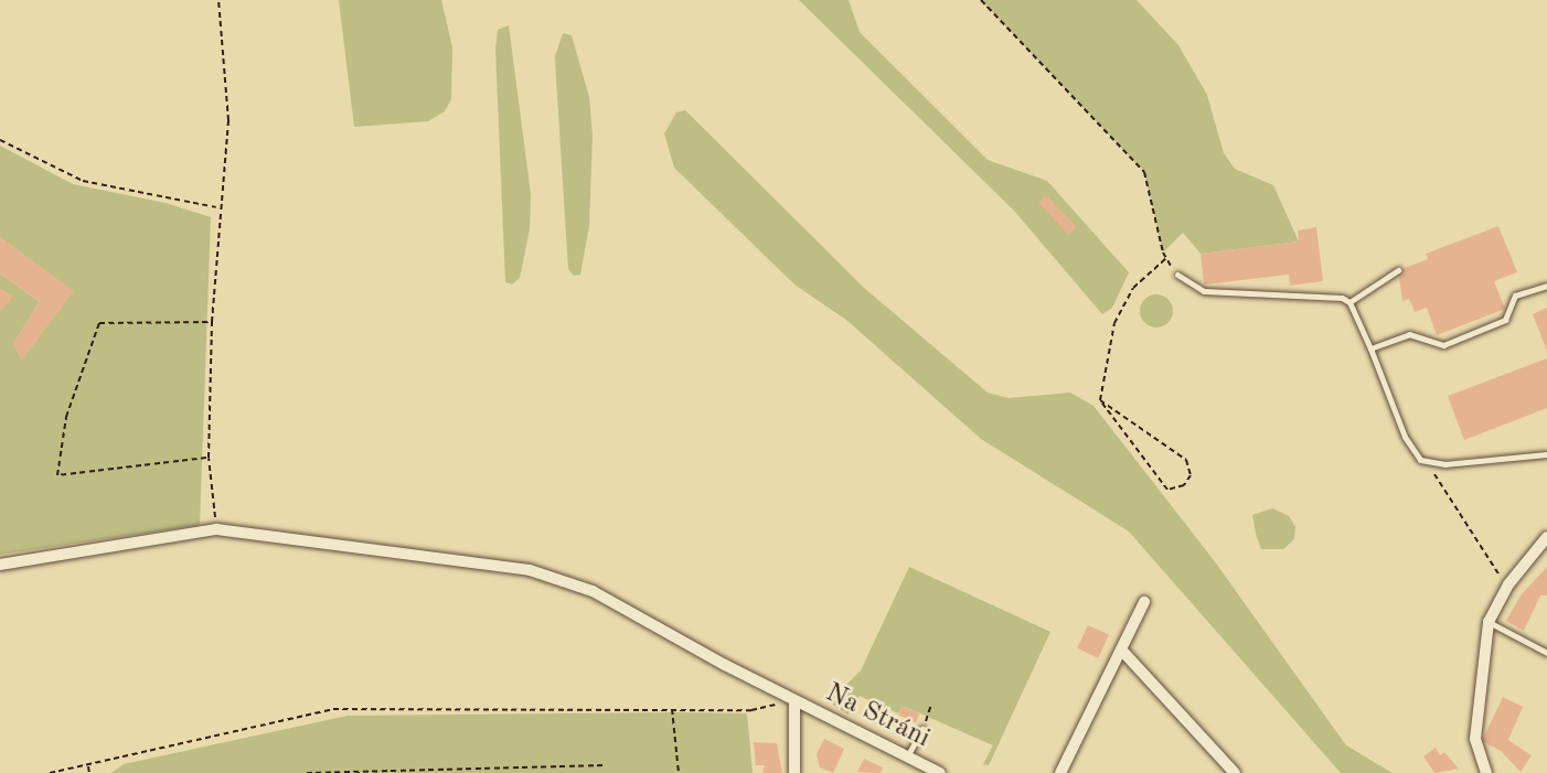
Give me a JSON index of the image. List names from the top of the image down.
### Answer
{
  "streets": {
    "street": ["Na Stráni"]
  }
}
